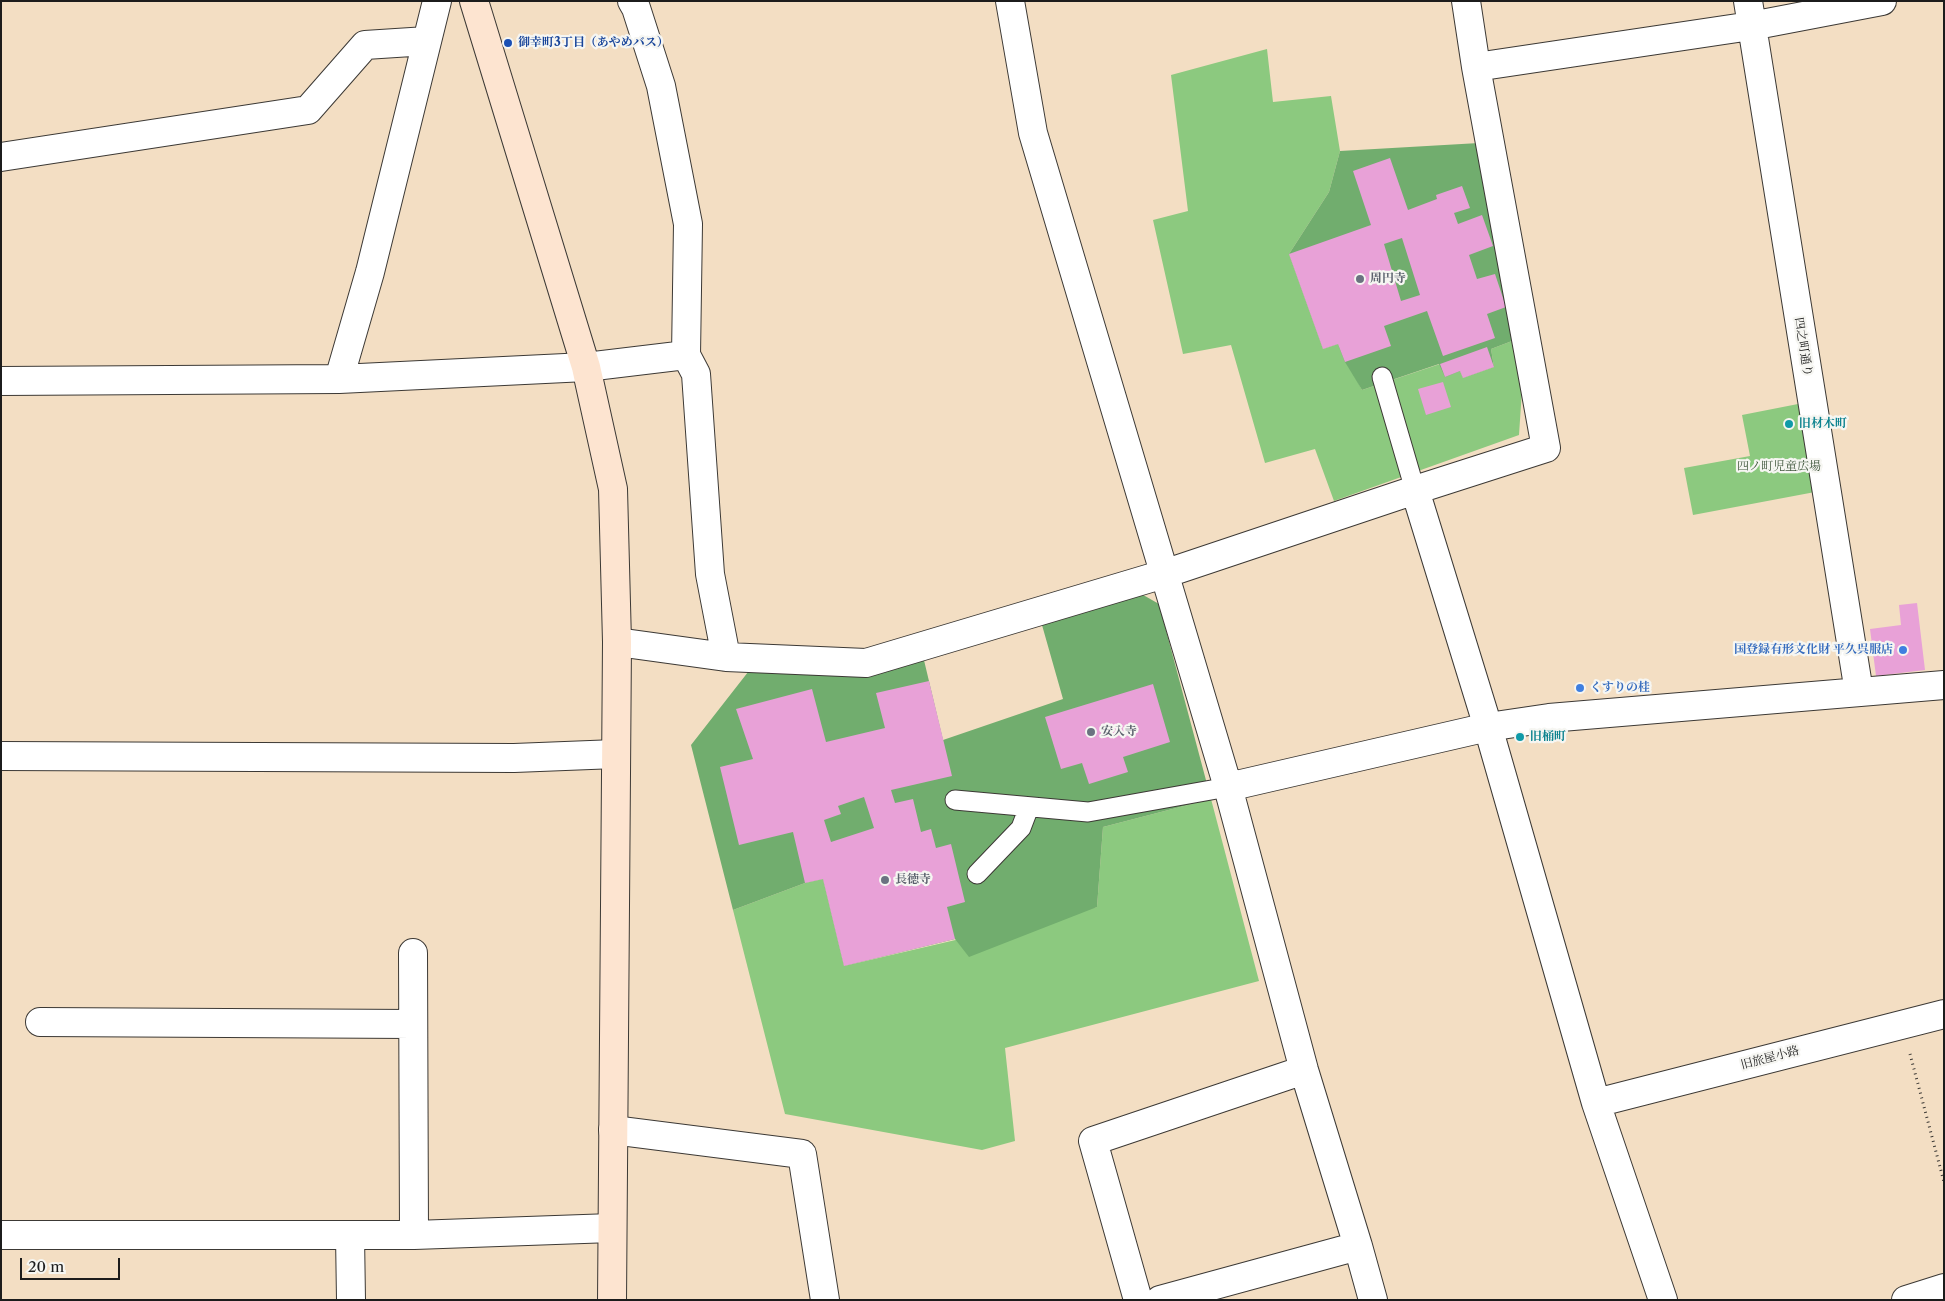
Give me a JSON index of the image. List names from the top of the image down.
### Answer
{
  "streets": {
    "street": ["四之町通り", "旧旅屋小路"]
  },
  "parks": ["四ノ町児童広場"],
  "places": [
    "御幸町3丁目（あやめバス）",
    "周円寺",
    "旧材木町",
    "国登録有形文化財 平久呉服店",
    "くすりの桂",
    "安入寺",
    "旧桶町",
    "長徳寺"
  ],
  "scale_bar": "20 m"
}
